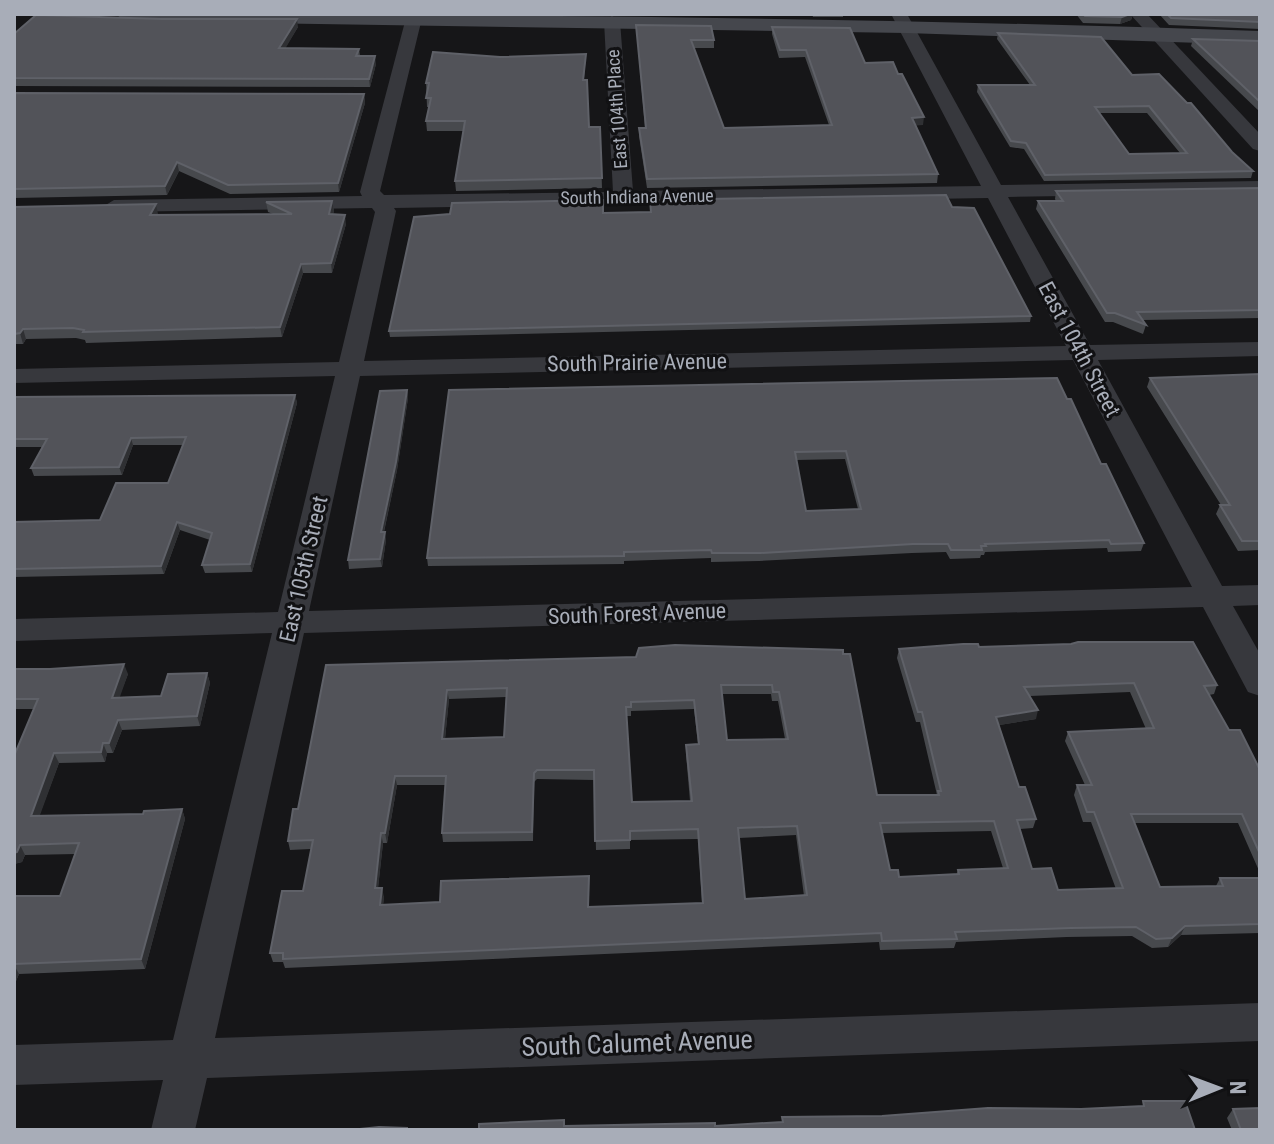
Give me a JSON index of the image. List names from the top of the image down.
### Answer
{
  "streets": {
    "street": [
      "East 104th Place",
      "South Indiana Avenue",
      "East 104th Street",
      "South Prairie Avenue",
      "East 105th Street",
      "South Forest Avenue",
      "South Calumet Avenue"
    ]
  },
  "crossings": [
    ["East 104th Place", "South Indiana Avenue"],
    ["South Indiana Avenue", "East 104th Street"],
    ["South Indiana Avenue", "East 105th Street"],
    ["East 104th Street", "South Prairie Avenue"],
    ["East 104th Street", "South Forest Avenue"],
    ["South Prairie Avenue", "East 105th Street"],
    ["East 105th Street", "South Forest Avenue"],
    ["East 105th Street", "South Calumet Avenue"]
  ],
  "north": "right"
}
